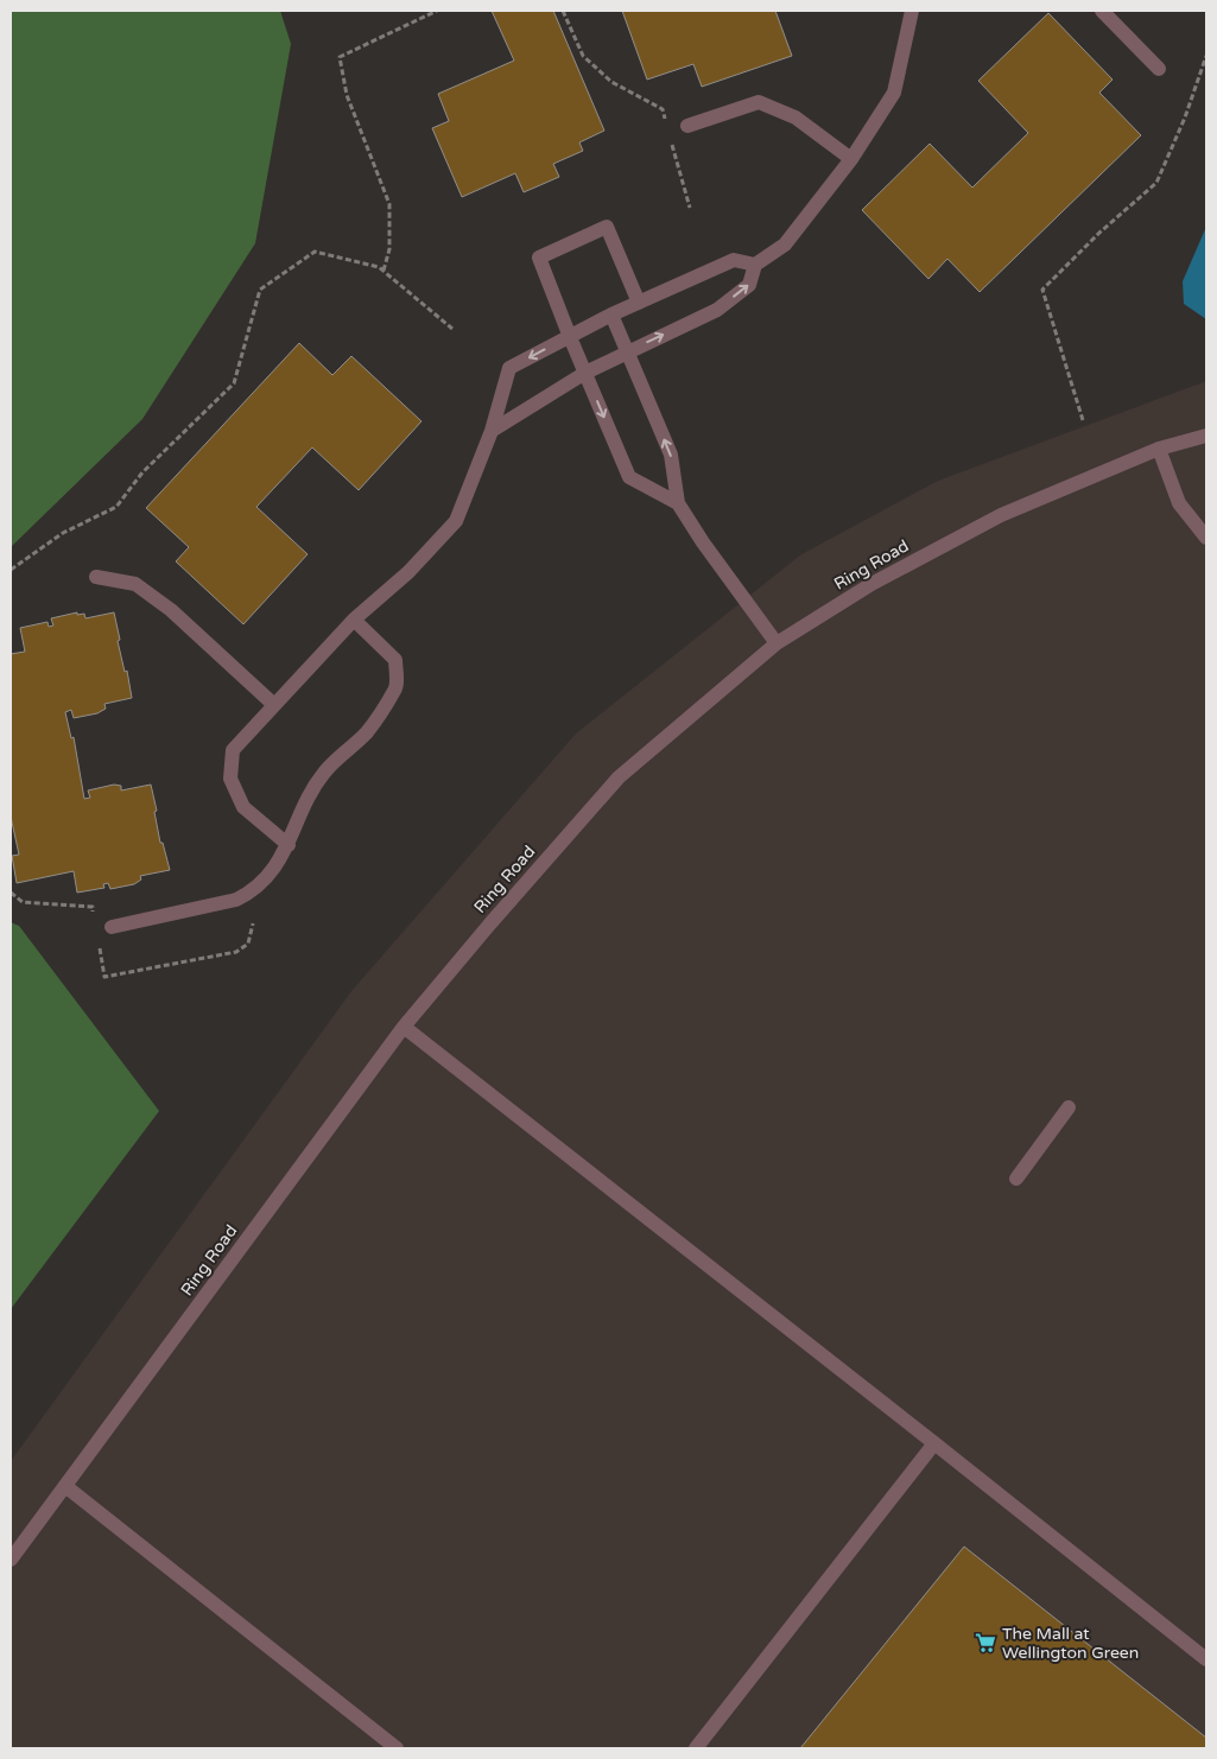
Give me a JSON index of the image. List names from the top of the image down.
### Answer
{
  "streets": {
    "lane": ["Ring Road"]
  },
  "places": {
    "supermarket": ["The Mall at Wellington Green"]
  }
}
